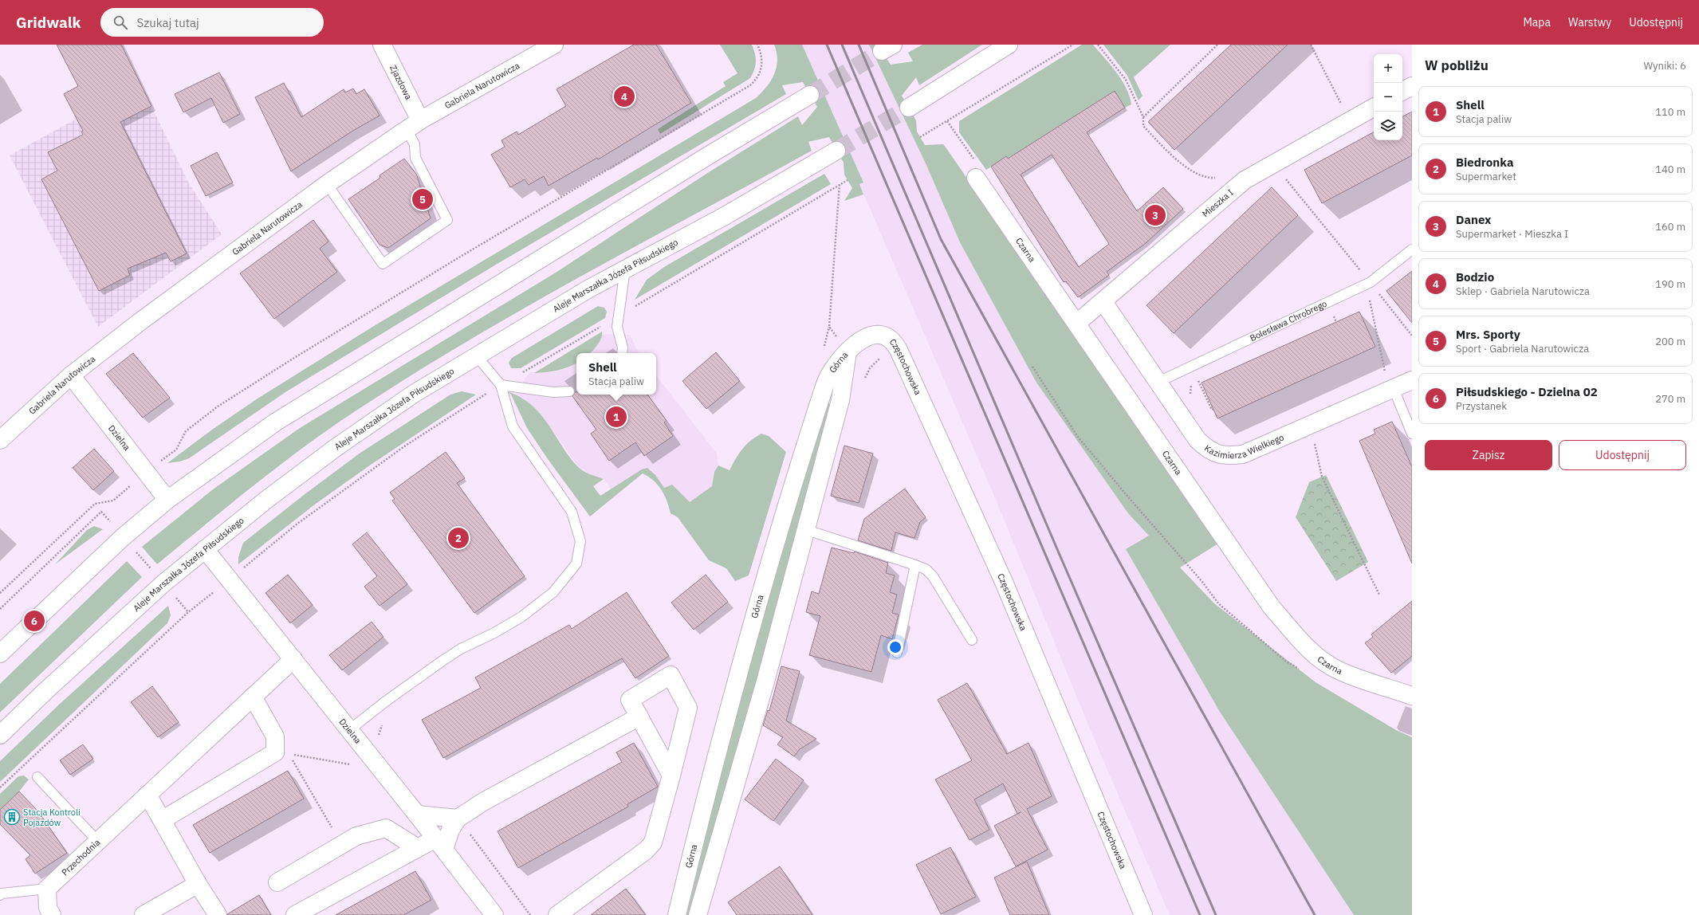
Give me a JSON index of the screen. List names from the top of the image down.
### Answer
{
  "streets": {
    "street": [
      "Zjazdowa",
      "Gabriela Narutowicza",
      "Mieszka I",
      "Czarna",
      "Aleje Marszałka Józefa Piłsudskiego",
      "Górna",
      "Częstochowska",
      "Dzielna",
      "Kazimierza Wielkiego",
      "Przechodnia"
    ],
    "lane": ["Bolesława Chrobrego"]
  },
  "crossings": [
    ["Zjazdowa", "Gabriela Narutowicza"],
    ["Gabriela Narutowicza", "Dzielna"],
    ["Mieszka I", "Czarna"],
    ["Mieszka I", "Kazimierza Wielkiego"],
    ["Aleje Marszałka Józefa Piłsudskiego", "Dzielna"],
    ["Bolesława Chrobrego", "Kazimierza Wielkiego"],
    ["Górna", "Częstochowska"]
  ],
  "places": {
    "building": ["Stacja Kontroli Pojazdów"]
  },
  "page": {
    "header": "Gridwalk",
    "search": "Szukaj tutaj",
    "nav": ["Mapa", "Warstwy", "Udostępnij"],
    "heading": ["W pobliżu", "Wyniki: 6"],
    "map_buttons": ["+", "−"],
    "pins": [
      "4",
      "5",
      "3",
      "1",
      "2",
      "6"
    ],
    "list": [
      {
        "mark": "1",
        "name": "Shell",
        "note": "Stacja paliw",
        "value": "110 m"
      },
      {
        "mark": "2",
        "name": "Biedronka",
        "note": "Supermarket",
        "value": "140 m"
      },
      {
        "mark": "3",
        "name": "Danex",
        "note": "Supermarket · Mieszka I",
        "value": "160 m"
      },
      {
        "mark": "4",
        "name": "Bodzio",
        "note": "Sklep · Gabriela Narutowicza",
        "value": "190 m"
      },
      {
        "mark": "5",
        "name": "Mrs. Sporty",
        "note": "Sport · Gabriela Narutowicza",
        "value": "200 m"
      },
      {
        "mark": "6",
        "name": "Piłsudskiego - Dzielna 02",
        "note": "Przystanek",
        "value": "270 m"
      }
    ],
    "popup": ["Shell", "Stacja paliw"],
    "buttons": ["Zapisz", "Udostępnij"]
  }
}
